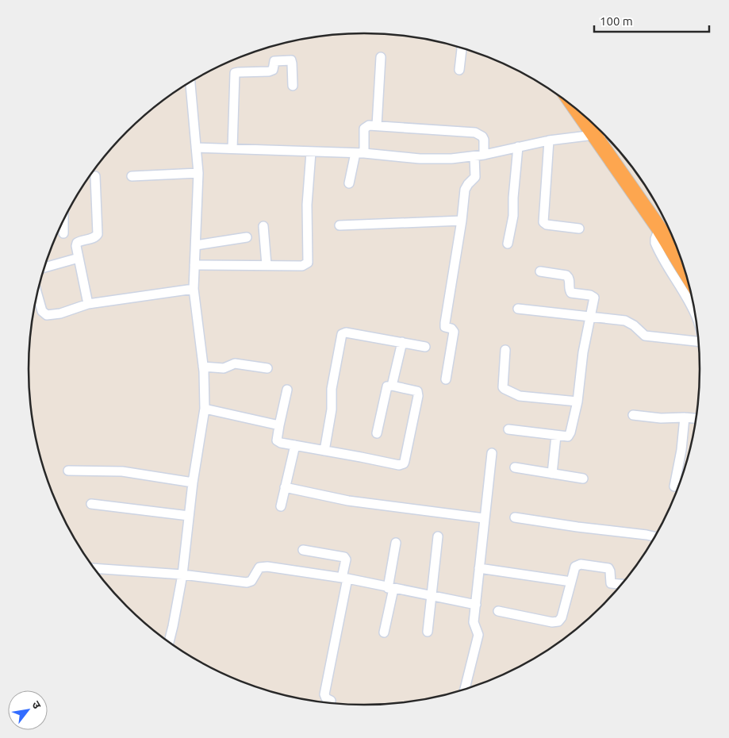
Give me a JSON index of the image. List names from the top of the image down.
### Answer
{
  "scale_bar": "100 m",
  "north": "top right"
}
